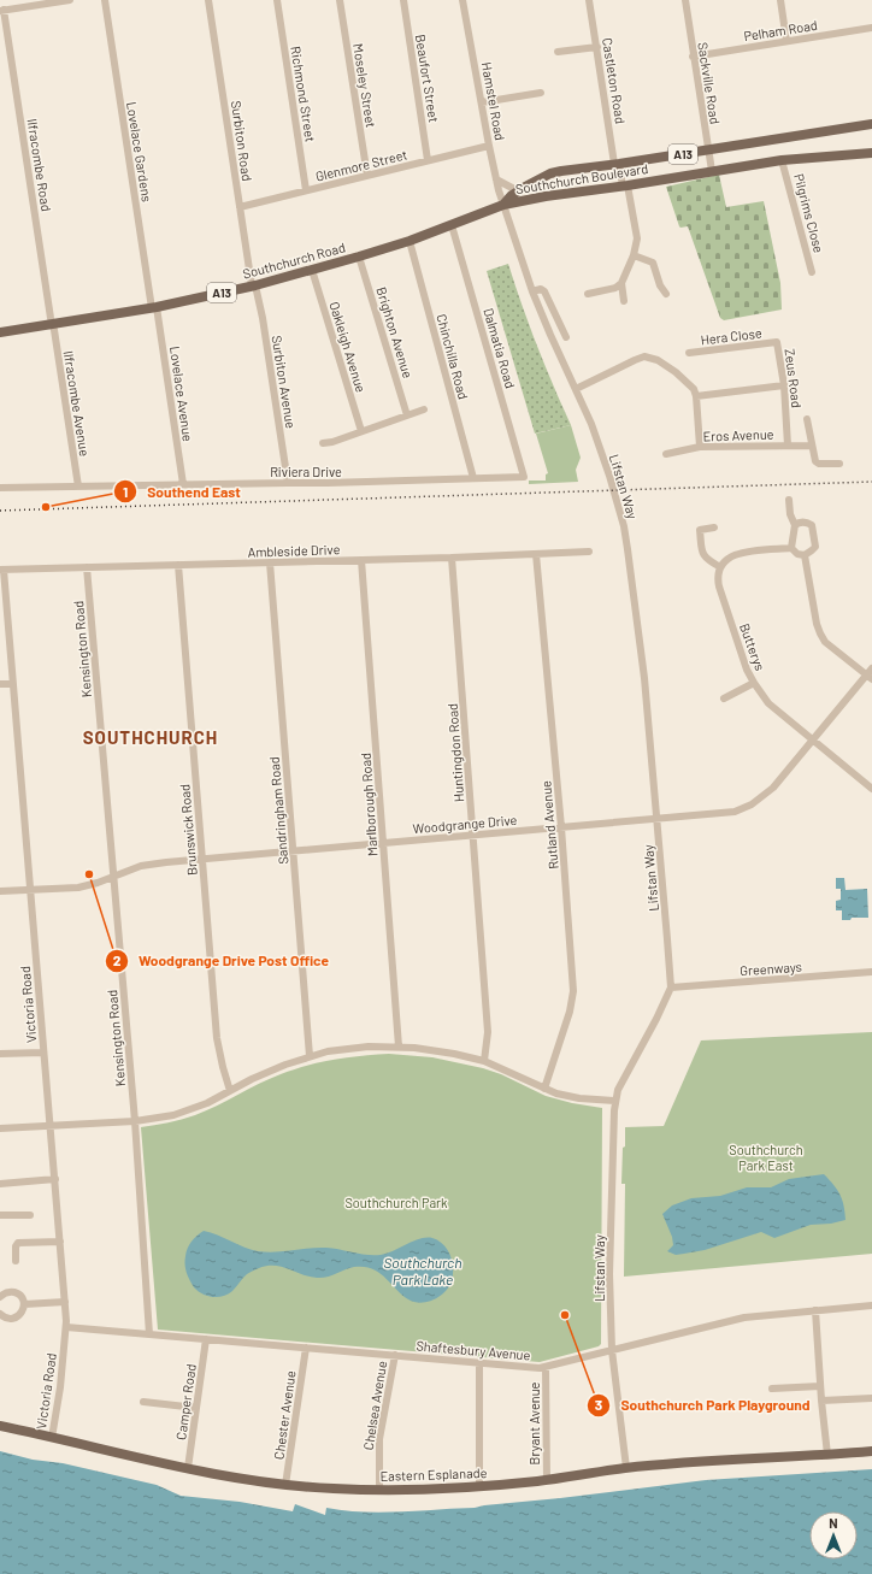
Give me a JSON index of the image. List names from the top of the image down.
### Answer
{
  "streets": {
    "main road": [
      "A13",
      "Southchurch Boulevard",
      "Southchurch Road",
      "Eastern Esplanade"
    ],
    "street": [
      "Pelham Road",
      "Beaufort Street",
      "Castleton Road",
      "Sackville Road",
      "Moseley Street",
      "Richmond Street",
      "Hamstel Road",
      "Surbiton Road",
      "Lovelace Gardens",
      "Ilfracombe Road",
      "Glenmore Street",
      "Pilgrims Close",
      "Brighton Avenue",
      "Hera Close",
      "Oakleigh Avenue",
      "Dalmatia Road",
      "Chinchilla Road",
      "Zeus Road",
      "Surbiton Avenue",
      "Lovelace Avenue",
      "Ilfracombe Avenue",
      "Eros Avenue",
      "Riviera Drive",
      "Lifstan Way",
      "Ambleside Drive",
      "Butterys",
      "Kensington Road",
      "Huntingdon Road",
      "Marlborough Road",
      "Sandringham Road",
      "Woodgrange Drive",
      "Rutland Avenue",
      "Brunswick Road",
      "Greenways",
      "Victoria Road",
      "Shaftesbury Avenue",
      "Camper Road",
      "Chelsea Avenue",
      "Chester Avenue",
      "Bryant Avenue"
    ]
  },
  "crossings": [
    ["Pelham Road", "Sackville Road"],
    ["Beaufort Street", "Glenmore Street"],
    ["Castleton Road", "Southchurch Boulevard"],
    ["Sackville Road", "Southchurch Boulevard"],
    ["Moseley Street", "Glenmore Street"],
    ["Richmond Street", "Glenmore Street"],
    ["Hamstel Road", "Glenmore Street"],
    ["Hamstel Road", "Southchurch Boulevard"],
    ["Hamstel Road", "Southchurch Road"],
    ["Hamstel Road", "Lifstan Way"],
    ["Surbiton Road", "Glenmore Street"],
    ["Surbiton Road", "Southchurch Road"],
    ["Surbiton Road", "Surbiton Avenue"],
    ["Lovelace Gardens", "Southchurch Road"],
    ["Lovelace Gardens", "Lovelace Avenue"],
    ["Ilfracombe Road", "Southchurch Road"],
    ["Ilfracombe Road", "Ilfracombe Avenue"],
    ["Southchurch Boulevard", "Pilgrims Close"],
    ["Southchurch Boulevard", "Southchurch Road"],
    ["Southchurch Boulevard", "Lifstan Way"],
    ["Southchurch Road", "Brighton Avenue"],
    ["Southchurch Road", "Oakleigh Avenue"],
    ["Southchurch Road", "Dalmatia Road"],
    ["Southchurch Road", "Chinchilla Road"],
    ["Southchurch Road", "Surbiton Avenue"],
    ["Southchurch Road", "Lovelace Avenue"],
    ["Southchurch Road", "Ilfracombe Avenue"],
    ["Southchurch Road", "Lifstan Way"],
    ["Hera Close", "Zeus Road"],
    ["Dalmatia Road", "Riviera Drive"],
    ["Chinchilla Road", "Riviera Drive"],
    ["Zeus Road", "Eros Avenue"],
    ["Surbiton Avenue", "Riviera Drive"],
    ["Lovelace Avenue", "Riviera Drive"],
    ["Ilfracombe Avenue", "Riviera Drive"],
    ["Lifstan Way", "Woodgrange Drive"],
    ["Lifstan Way", "Greenways"],
    ["Lifstan Way", "Shaftesbury Avenue"],
    ["Lifstan Way", "Eastern Esplanade"],
    ["Ambleside Drive", "Kensington Road"],
    ["Ambleside Drive", "Huntingdon Road"],
    ["Ambleside Drive", "Marlborough Road"],
    ["Ambleside Drive", "Sandringham Road"],
    ["Ambleside Drive", "Rutland Avenue"],
    ["Ambleside Drive", "Brunswick Road"],
    ["Ambleside Drive", "Victoria Road"],
    ["Butterys", "Woodgrange Drive"],
    ["Kensington Road", "Woodgrange Drive"],
    ["Kensington Road", "Shaftesbury Avenue"],
    ["Huntingdon Road", "Woodgrange Drive"],
    ["Marlborough Road", "Woodgrange Drive"],
    ["Sandringham Road", "Woodgrange Drive"],
    ["Woodgrange Drive", "Rutland Avenue"],
    ["Woodgrange Drive", "Brunswick Road"],
    ["Woodgrange Drive", "Victoria Road"],
    ["Victoria Road", "Shaftesbury Avenue"],
    ["Victoria Road", "Eastern Esplanade"],
    ["Shaftesbury Avenue", "Camper Road"],
    ["Shaftesbury Avenue", "Chelsea Avenue"],
    ["Shaftesbury Avenue", "Chester Avenue"],
    ["Shaftesbury Avenue", "Bryant Avenue"],
    ["Camper Road", "Eastern Esplanade"],
    ["Chelsea Avenue", "Eastern Esplanade"],
    ["Chester Avenue", "Eastern Esplanade"],
    ["Bryant Avenue", "Eastern Esplanade"]
  ],
  "districts": ["SOUTHCHURCH"],
  "water": ["Southchurch Park Lake"],
  "parks": ["Southchurch Park East", "Southchurch Park"],
  "places": ["Southend East", "Woodgrange Drive Post Office", "Southchurch Park Playground"],
  "north": "top"
}
